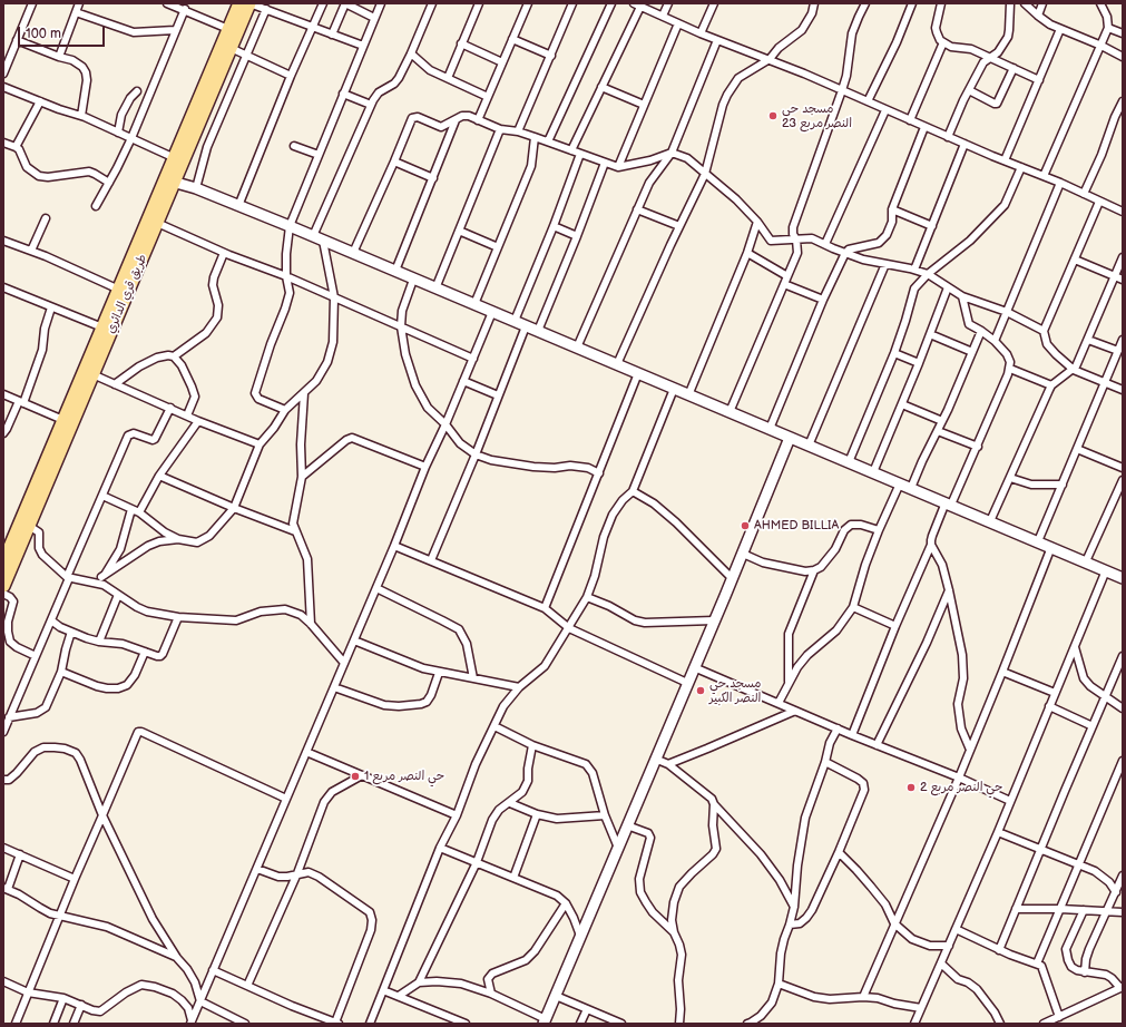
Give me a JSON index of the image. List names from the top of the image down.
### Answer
{
  "streets": {
    "highway": ["طريق قري الدائري"]
  },
  "places": [
    "مسجد حي النصر مربع 23",
    "AHMED BILLIA",
    "مسجد حي النصر الكبير",
    "حي النصر مربع 1",
    "حي النصر مربع 2"
  ],
  "scale_bar": "100 m"
}
